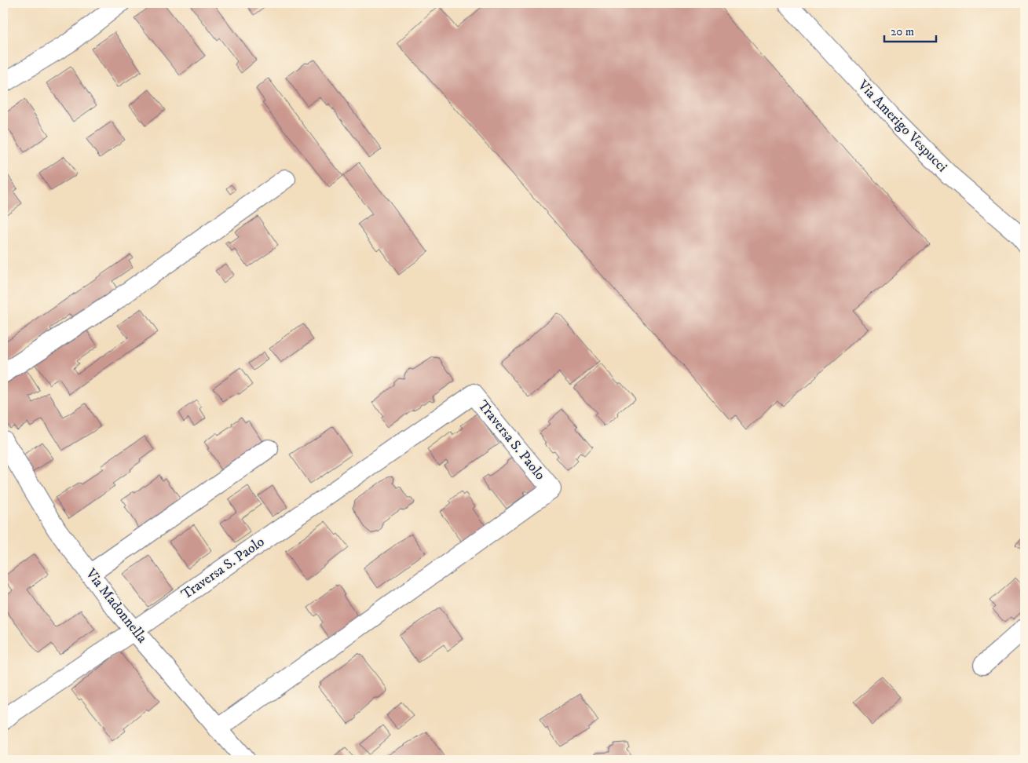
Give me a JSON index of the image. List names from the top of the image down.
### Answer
{
  "streets": {
    "street": ["Via Amerigo Vespucci", "Traversa S. Paolo", "Via Madonnella"]
  },
  "crossings": [
    ["Traversa S. Paolo", "Via Madonnella"]
  ],
  "scale_bar": "20 m"
}
